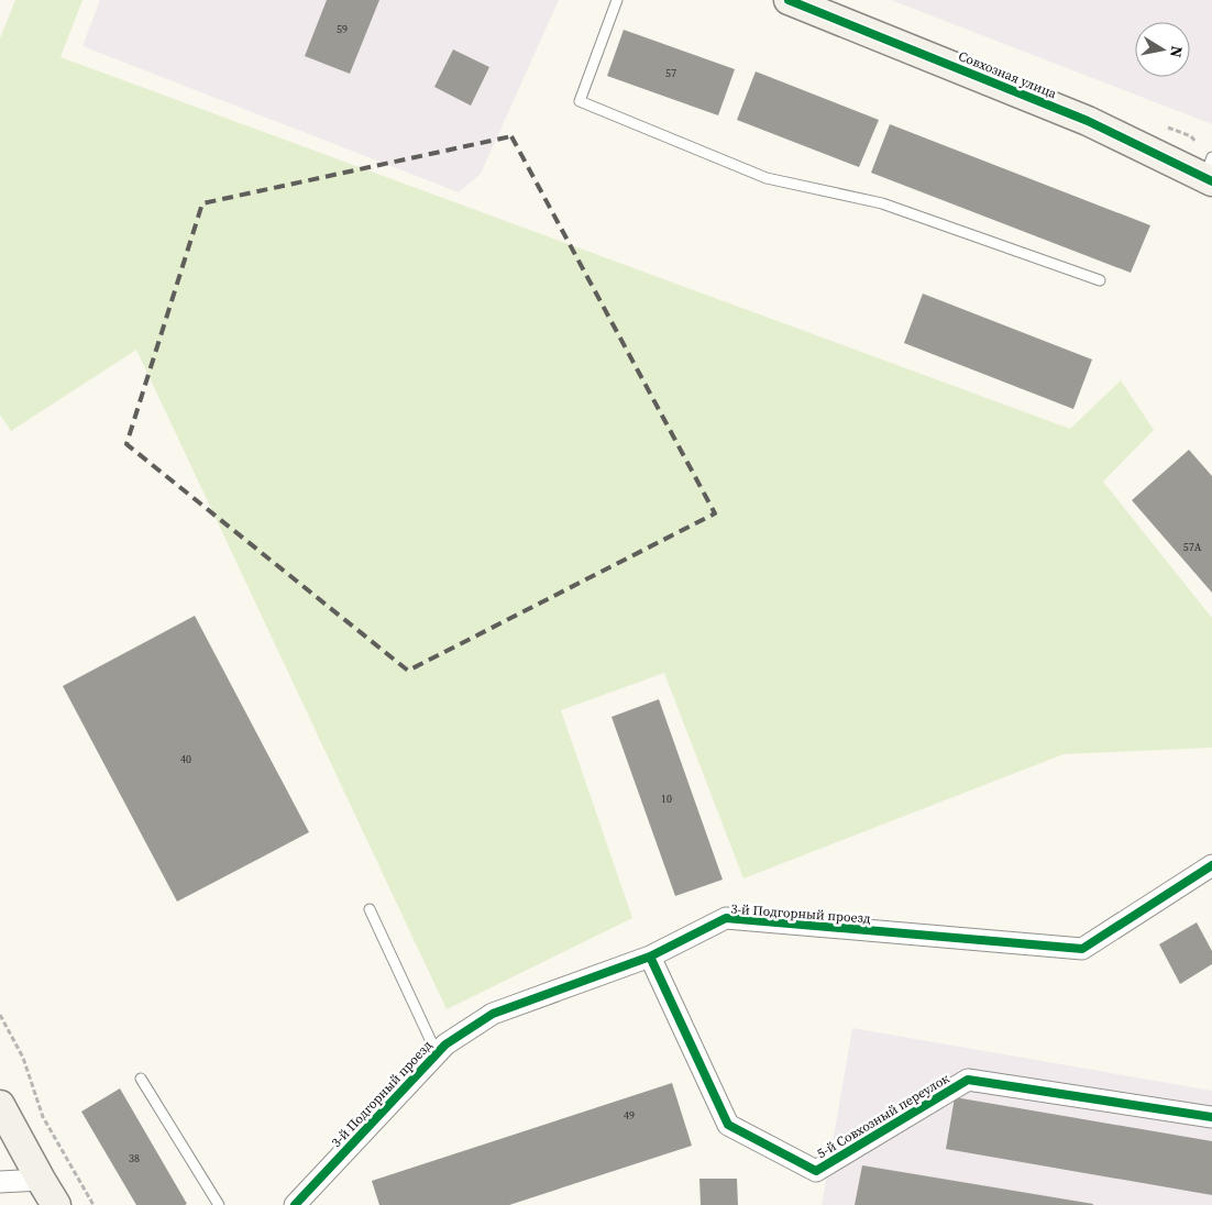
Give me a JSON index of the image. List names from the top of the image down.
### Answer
{
  "streets": {
    "street": ["Совхозная улица", "3-й Подгорный проезд", "5-й Совхозный переулок"]
  },
  "crossings": [
    ["3-й Подгорный проезд", "5-й Совхозный переулок"]
  ],
  "house_numbers": [
    "59",
    "57",
    "57А",
    "40",
    "10",
    "49",
    "38"
  ],
  "north": "right"
}
